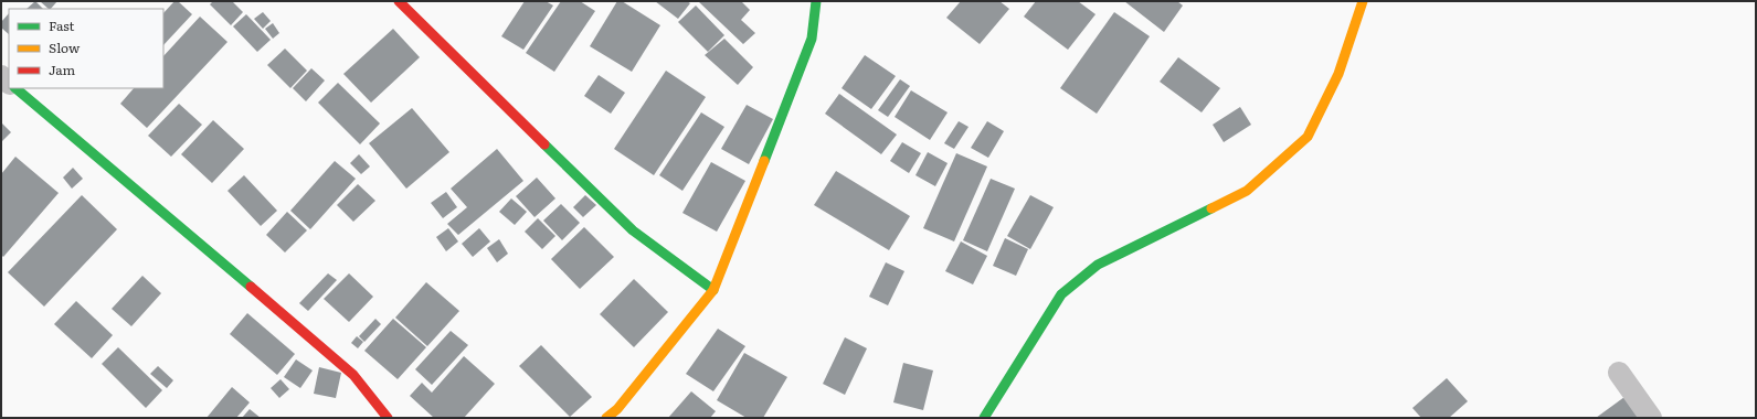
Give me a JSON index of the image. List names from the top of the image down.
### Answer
{
  "legend": ["Fast", "Slow", "Jam"]
}
